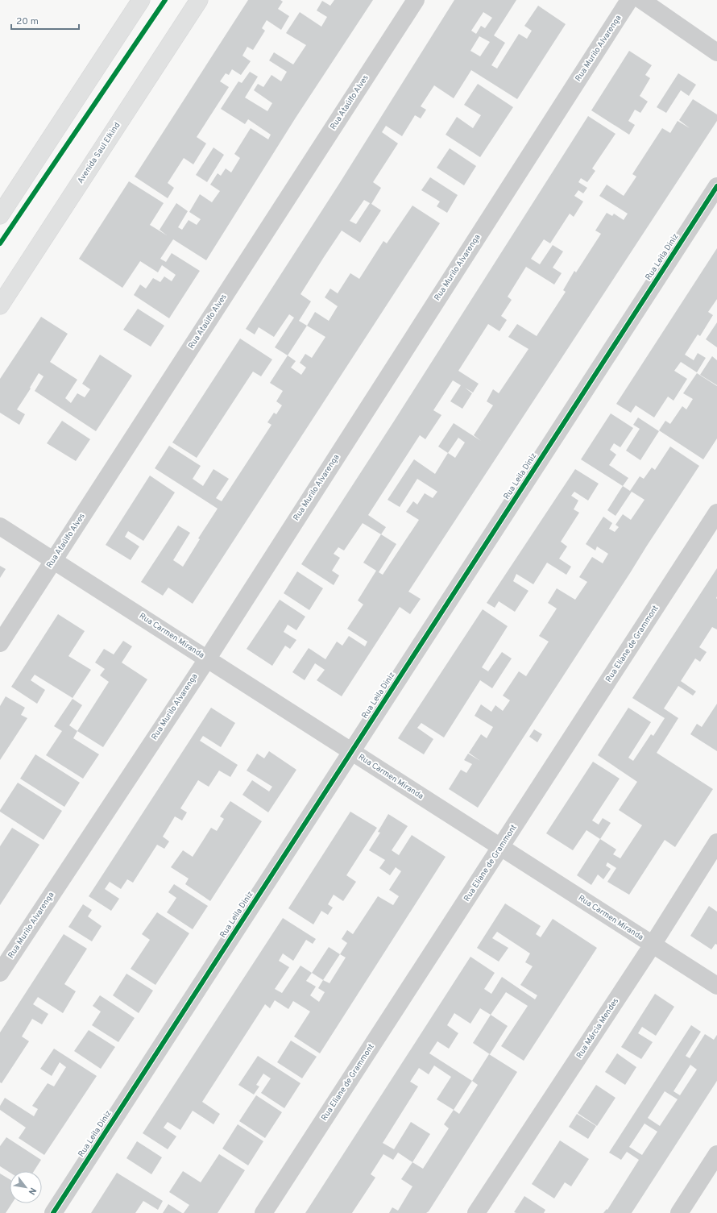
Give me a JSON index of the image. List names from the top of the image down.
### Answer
{
  "streets": {
    "main road": ["Avenida Saul Elkind"],
    "street": [
      "Rua Murilo Alvarenga",
      "Rua Ataúlfo Alves",
      "Rua Leila Diniz",
      "Rua Carmen Miranda",
      "Rua Eliane de Grammont",
      "Rua Márcia Mendes"
    ]
  },
  "crossings": [
    ["Rua Murilo Alvarenga", "Rua Carmen Miranda"],
    ["Rua Ataúlfo Alves", "Rua Carmen Miranda"],
    ["Rua Leila Diniz", "Rua Carmen Miranda"],
    ["Rua Carmen Miranda", "Rua Eliane de Grammont"],
    ["Rua Carmen Miranda", "Rua Márcia Mendes"]
  ],
  "scale_bar": "20 m",
  "north": "bottom right"
}
